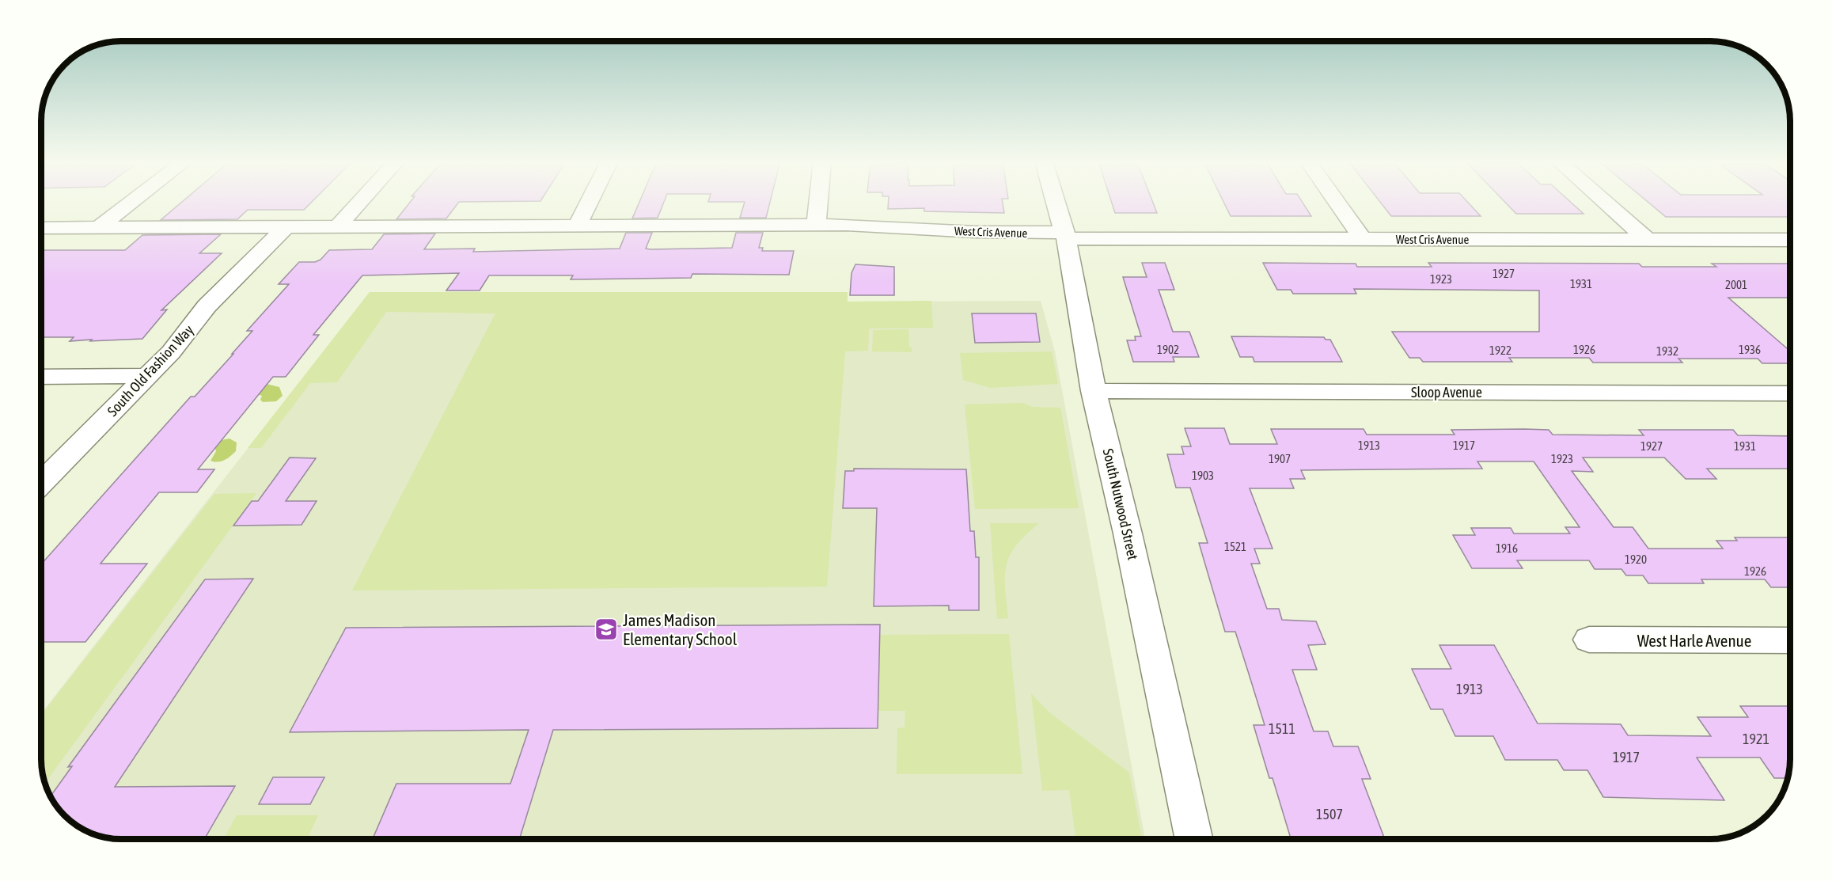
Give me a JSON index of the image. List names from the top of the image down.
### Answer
{
  "streets": {
    "street": [
      "West Cris Avenue",
      "South Old Fashion Way",
      "Sloop Avenue",
      "South Nutwood Street",
      "West Harle Avenue"
    ]
  },
  "crossings": [
    ["West Cris Avenue", "South Old Fashion Way"],
    ["West Cris Avenue", "South Nutwood Street"],
    ["Sloop Avenue", "South Nutwood Street"]
  ],
  "places": {
    "school or university": ["James Madison Elementary School"]
  },
  "house_numbers": [
    "1927",
    "1923",
    "1931",
    "2001",
    "1902",
    "1926",
    "1936",
    "1922",
    "1932",
    "1913",
    "1917",
    "1927",
    "1931",
    "1907",
    "1923",
    "1903",
    "1521",
    "1916",
    "1920",
    "1926",
    "1913",
    "1511",
    "1921",
    "1917",
    "1507"
  ]
}
